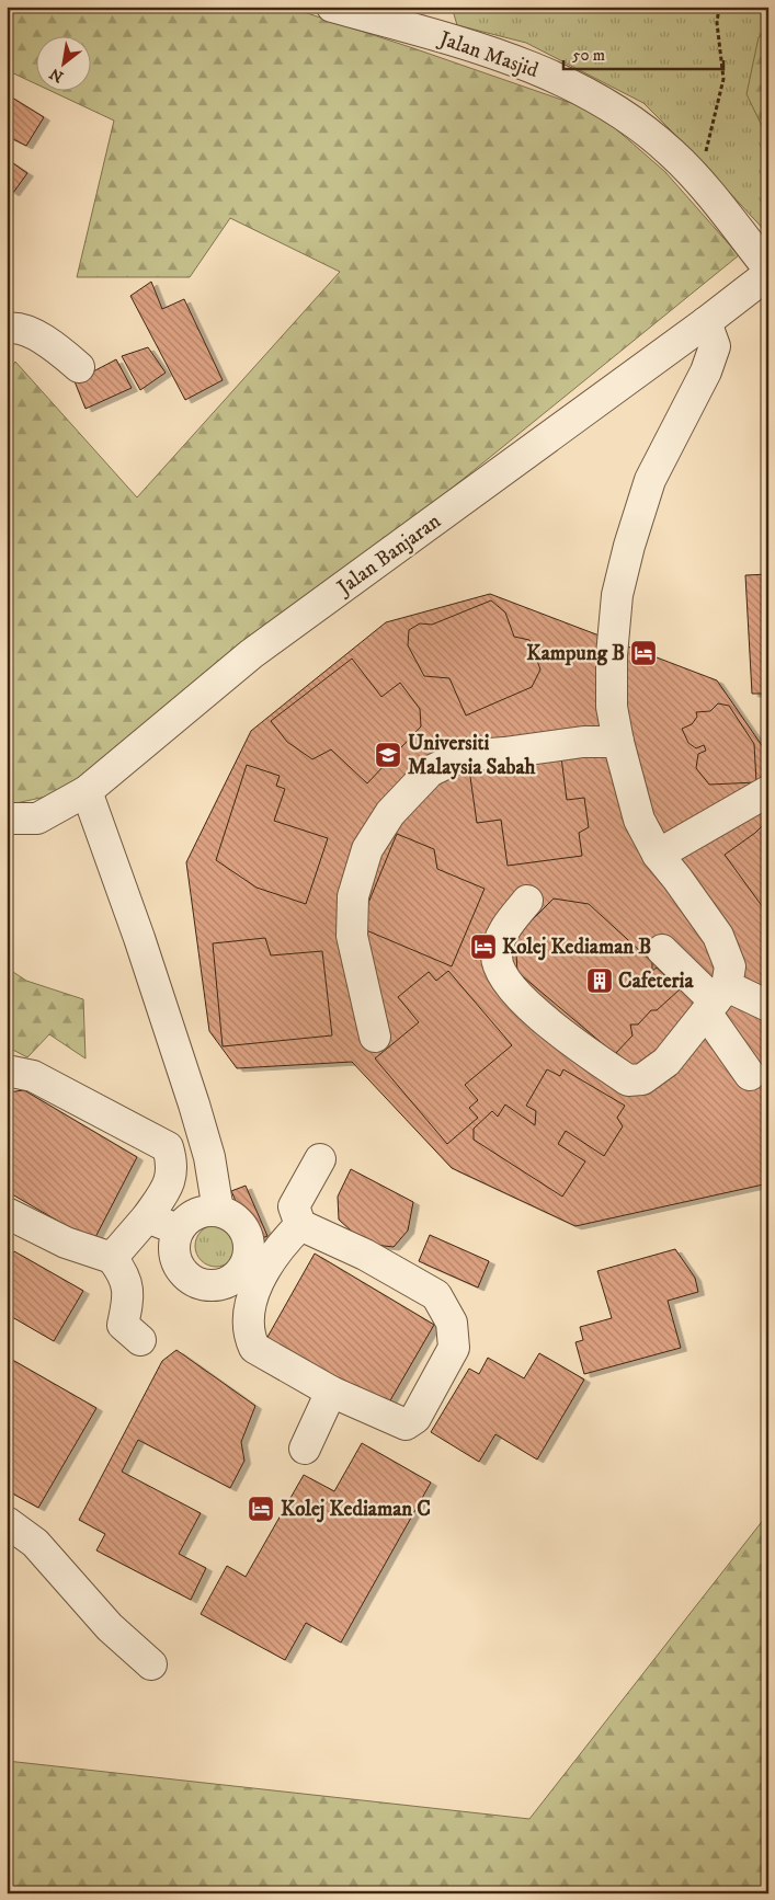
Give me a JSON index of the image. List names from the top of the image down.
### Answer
{
  "streets": {
    "street": ["Jalan Masjid", "Jalan Banjaran"]
  },
  "places": {
    "hotel": ["Kampung B", "Kolej Kediaman B", "Kolej Kediaman C"],
    "school or university": ["Universiti Malaysia Sabah"],
    "building": ["Cafeteria"]
  },
  "scale_bar": "50 m",
  "north": "bottom left"
}
